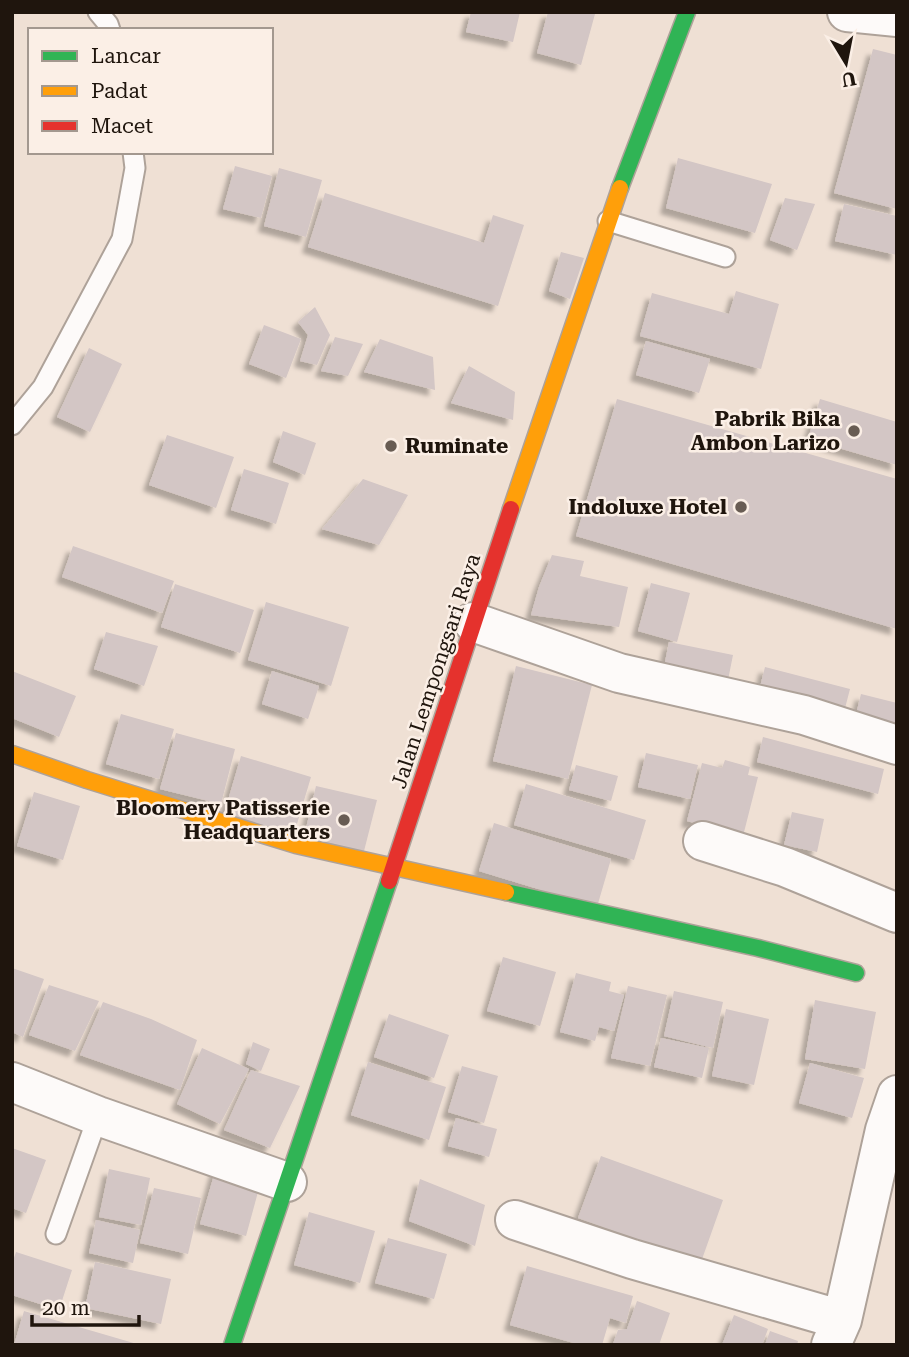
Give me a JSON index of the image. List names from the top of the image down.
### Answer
{
  "streets": {
    "main road": ["Jalan Lempongsari Raya"]
  },
  "places": [
    "Pabrik Bika Ambon Larizo",
    "Ruminate",
    "Indoluxe Hotel",
    "Bloomery Patisserie Headquarters"
  ],
  "legend": ["Lancar", "Padat", "Macet"],
  "scale_bar": "20 m",
  "north": "bottom"
}
